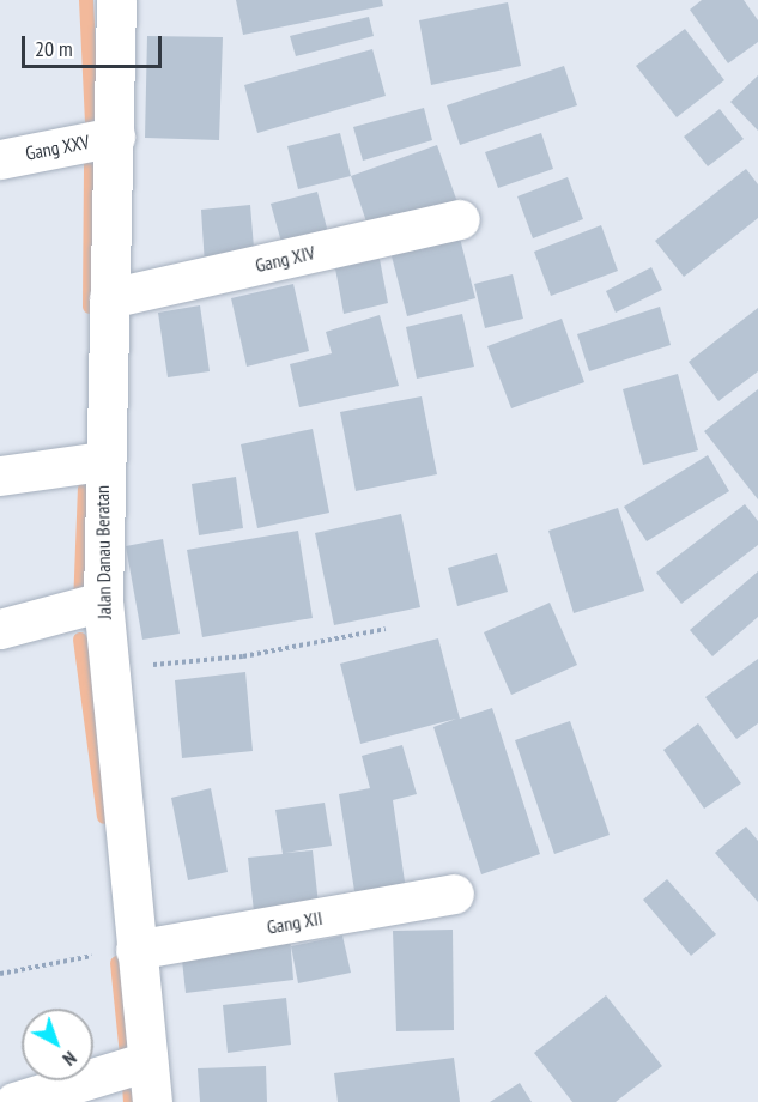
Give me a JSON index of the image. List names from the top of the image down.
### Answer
{
  "streets": {
    "street": [
      "Gang XXV",
      "Gang XIV",
      "Jalan Danau Beratan",
      "Gang XII"
    ]
  },
  "crossings": [
    ["Gang XXV", "Jalan Danau Beratan"],
    ["Gang XIV", "Jalan Danau Beratan"],
    ["Jalan Danau Beratan", "Gang XII"]
  ],
  "scale_bar": "20 m",
  "north": "bottom right"
}
